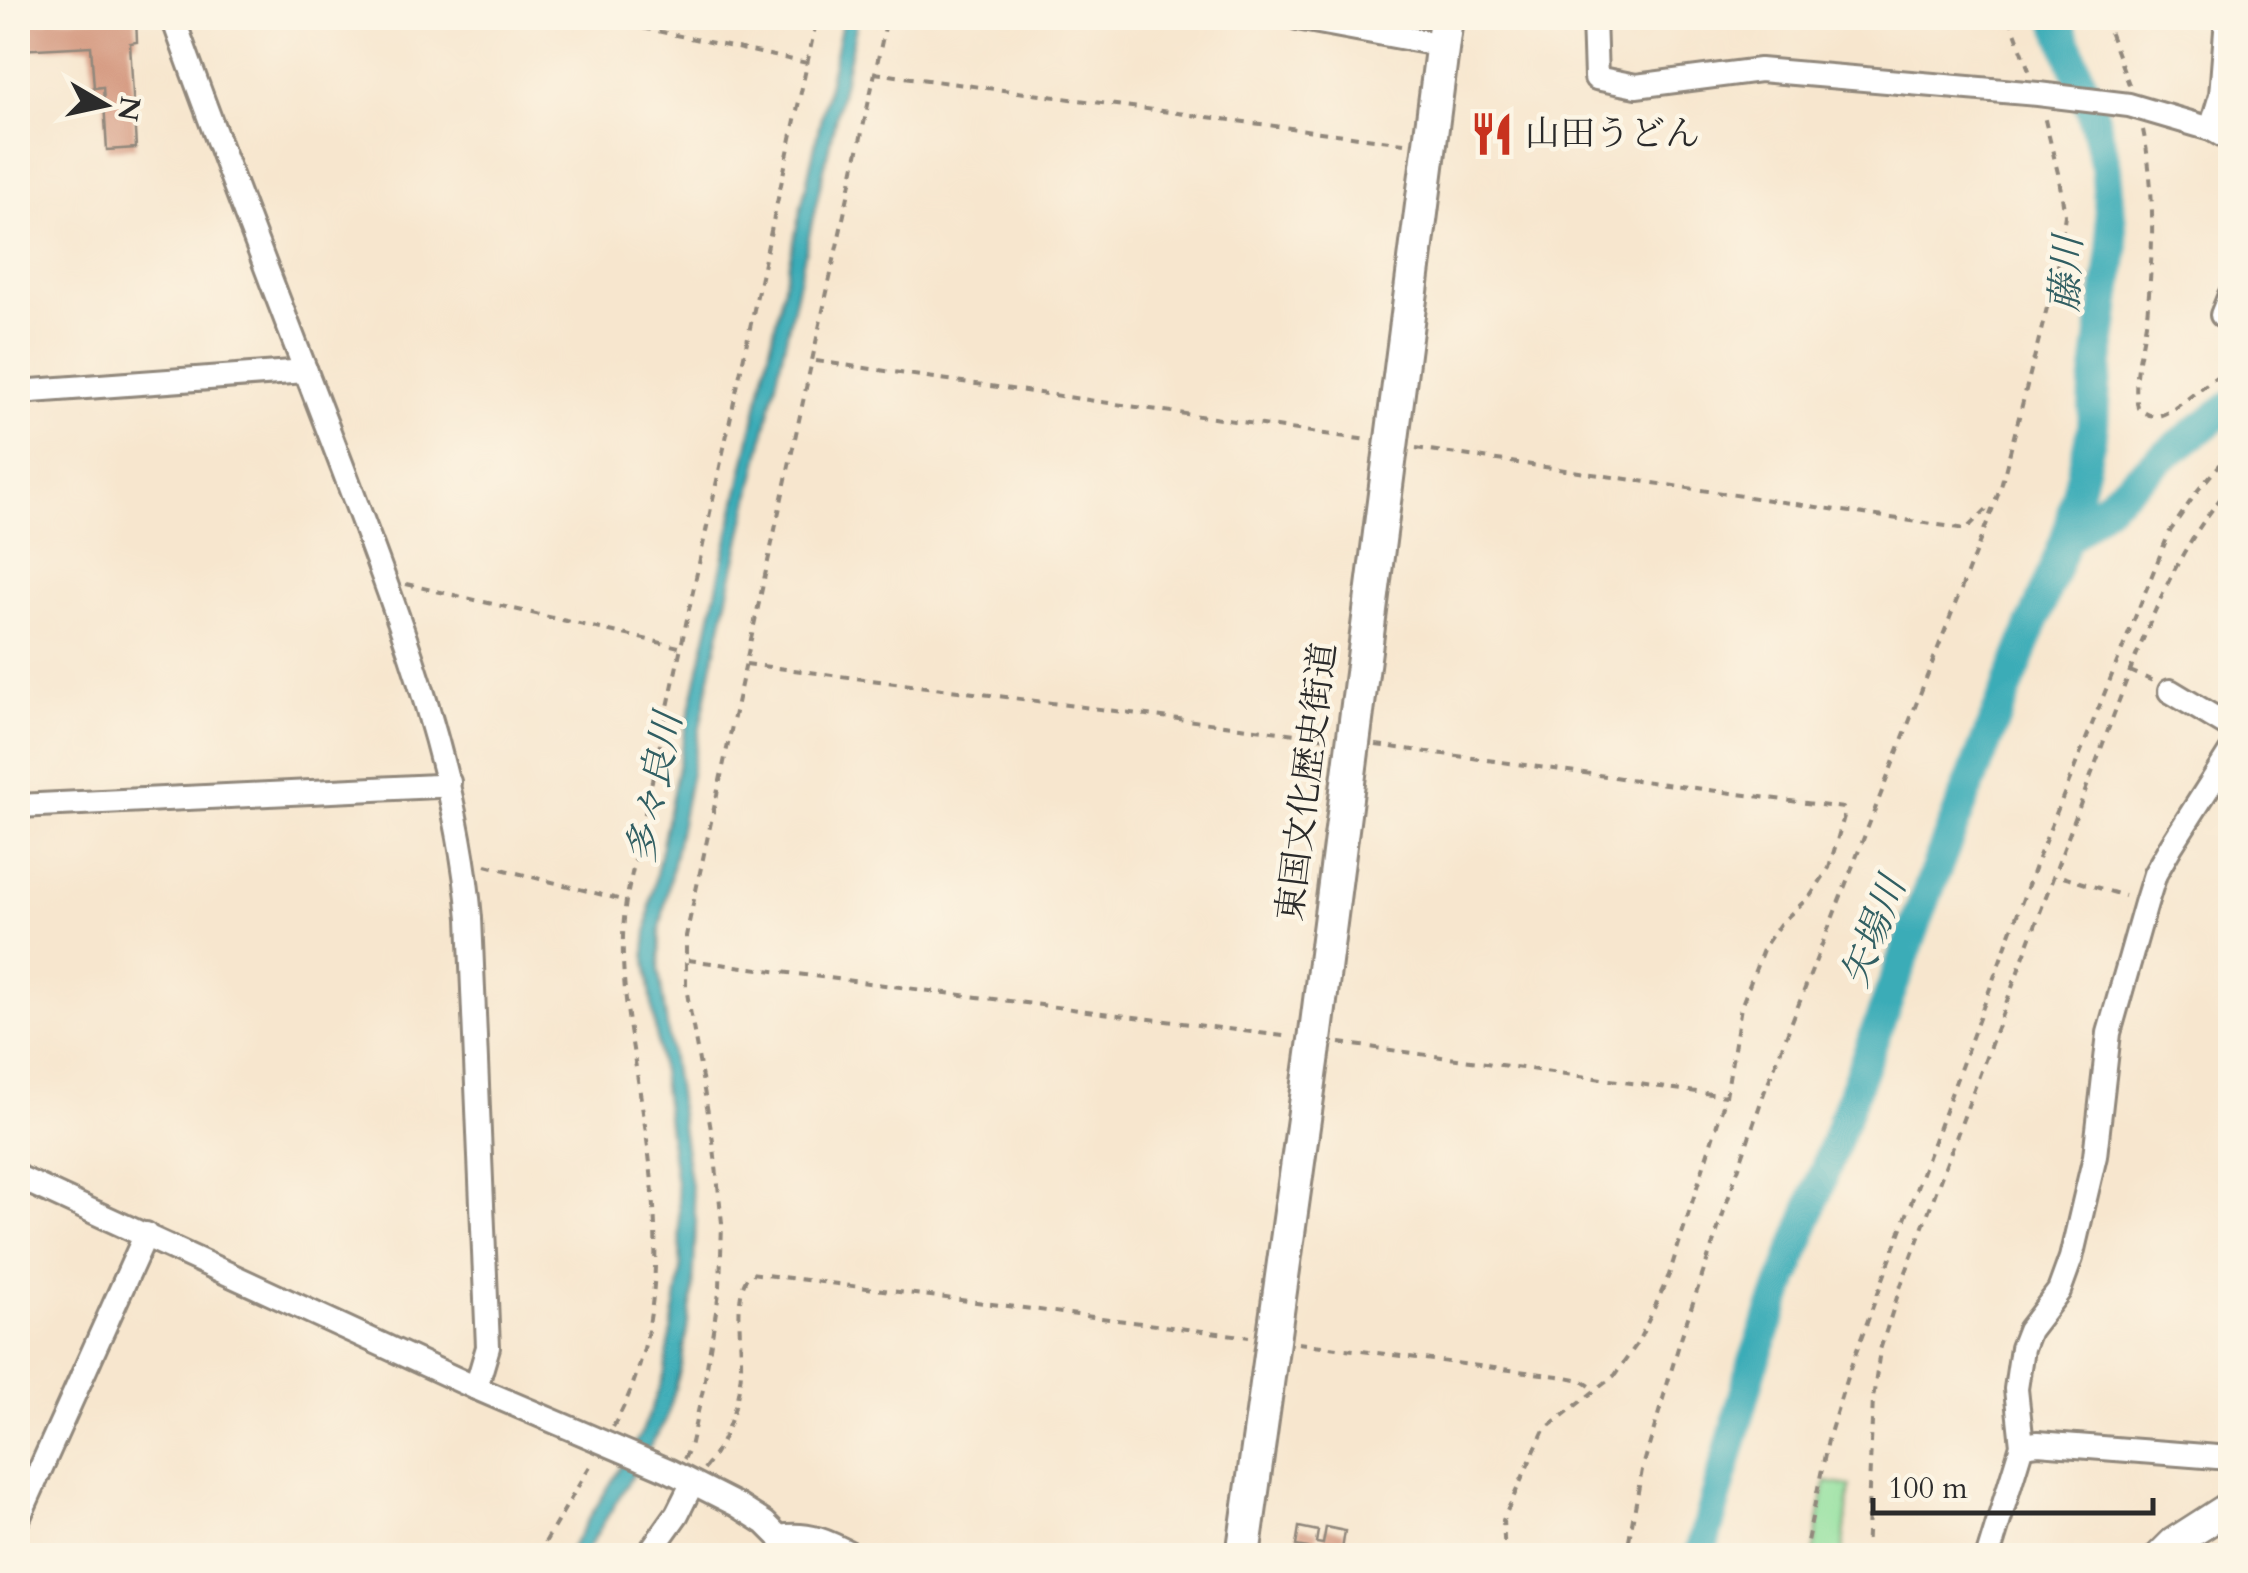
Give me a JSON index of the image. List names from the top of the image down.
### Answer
{
  "streets": {
    "highway": ["東国文化歴史街道"]
  },
  "water": ["藤川", "多々良川", "矢場川"],
  "places": {
    "restaurant": ["山田うどん"]
  },
  "scale_bar": "100 m",
  "north": "right"
}
